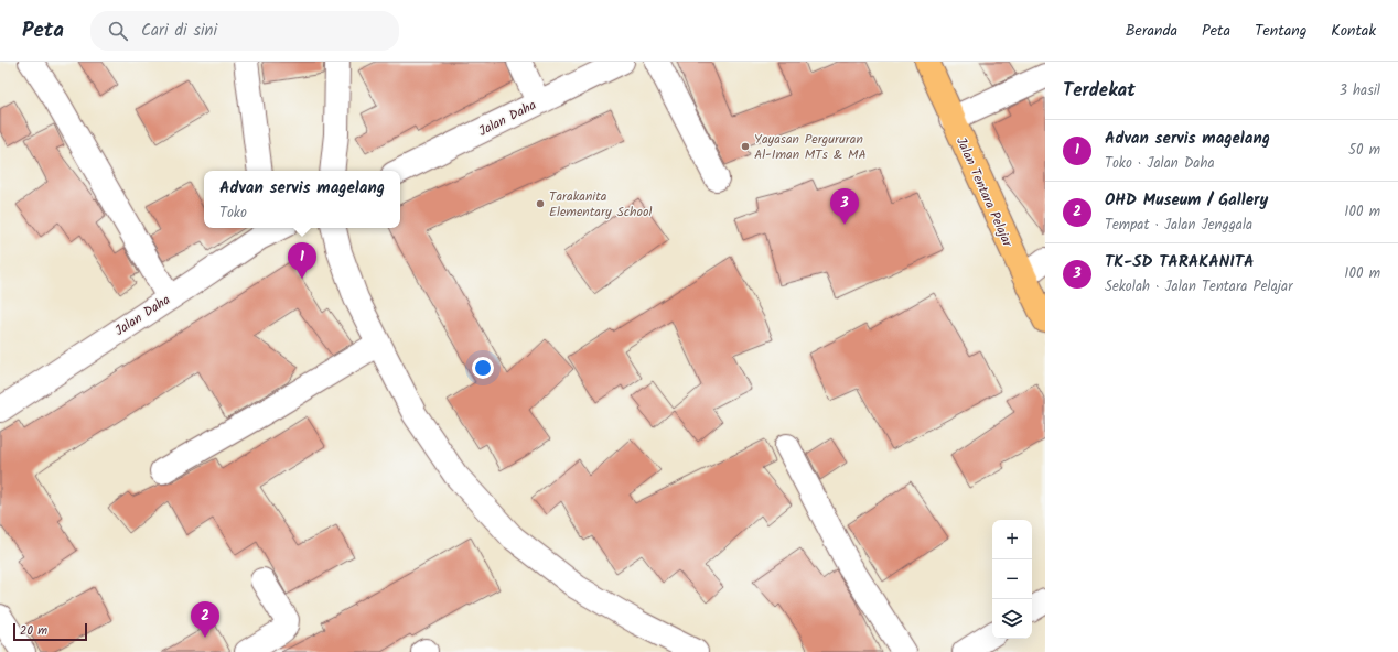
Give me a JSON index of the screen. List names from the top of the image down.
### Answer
{
  "streets": {
    "main road": ["Jalan Tentara Pelajar"],
    "street": ["Jalan Daha"]
  },
  "places": ["Yayasan Pergururan Al-Iman MTs & MA", "Tarakanita Elementary School"],
  "scale_bar": "20 m",
  "page": {
    "header": "Peta",
    "search": "Cari di sini",
    "nav": [
      "Beranda",
      "Peta",
      "Tentang",
      "Kontak"
    ],
    "heading": ["Terdekat", "3 hasil"],
    "list": [
      {
        "mark": "1",
        "name": "Advan servis magelang",
        "note": "Toko · Jalan Daha",
        "value": "50 m"
      },
      {
        "mark": "2",
        "name": "OHD Museum / Gallery",
        "note": "Tempat · Jalan Jenggala",
        "value": "100 m"
      },
      {
        "mark": "3",
        "name": "TK-SD TARAKANITA",
        "note": "Sekolah · Jalan Tentara Pelajar",
        "value": "100 m"
      }
    ],
    "popup": ["Advan servis magelang", "Toko"],
    "pins": ["3", "1", "2"],
    "map_buttons": ["+", "−"],
    "scale": "20 m"
  }
}
